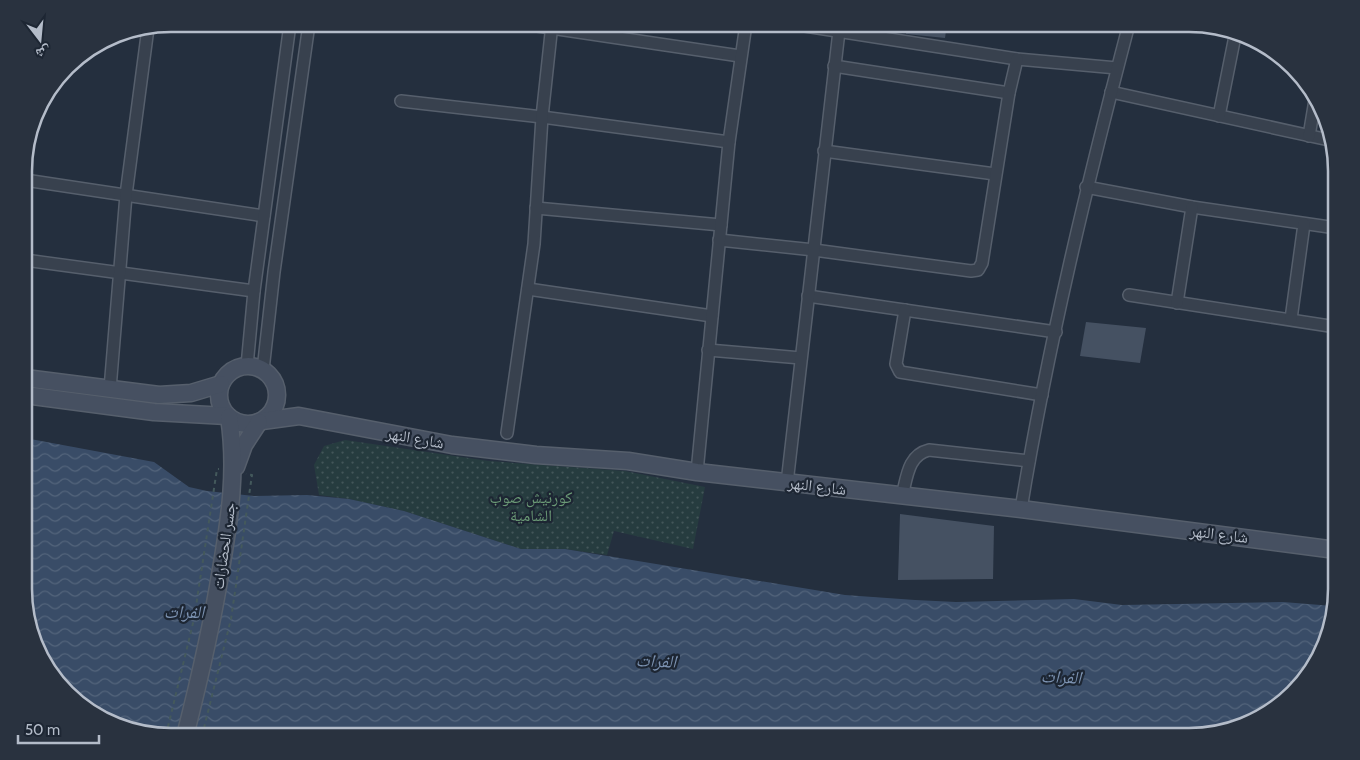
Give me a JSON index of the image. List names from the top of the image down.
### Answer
{
  "streets": {
    "main road": ["شارع النهر", "جسر الحضارات"]
  },
  "water": ["الفرات"],
  "parks": ["كورنيش صوب الشامية"],
  "scale_bar": "50 m",
  "north": "bottom"
}
